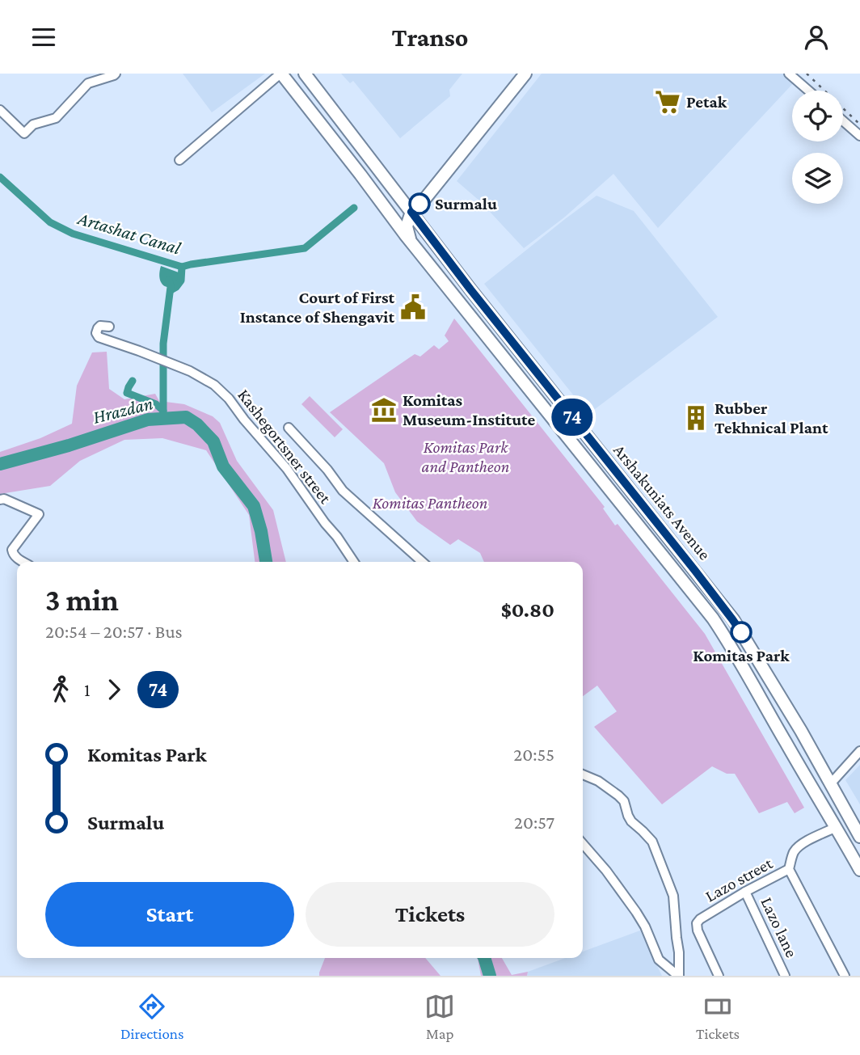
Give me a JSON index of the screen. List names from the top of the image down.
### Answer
{
  "streets": {
    "main road": ["Arshakuniats Avenue"],
    "street": ["Kashegortsner street", "Lazo street", "Lazo lane"]
  },
  "crossings": [
    ["Lazo street", "Lazo lane"]
  ],
  "water": ["Artashat Canal", "Hrazdan"],
  "parks": ["Komitas Park and Pantheon", "Komitas Pantheon"],
  "places": {
    "supermarket": ["Petak"],
    "other": ["Surmalu", "Komitas Park"],
    "public building": ["Court of First Instance of Shengavit"],
    "museum": ["Komitas Museum-Institute"],
    "building": ["Rubber Tekhnical Plant"]
  },
  "lines": ["bus line 74"],
  "page": {
    "header": "Transo",
    "on_map": "74",
    "heading": ["3 min", "20:54 – 20:57 · Bus", "$0.80"],
    "legs": ["1", "74"],
    "list": [
      {
        "name": "Komitas Park",
        "value": "20:55"
      },
      {
        "name": "Surmalu",
        "value": "20:57"
      }
    ],
    "buttons": ["Start", "Tickets"],
    "tabs": ["Directions", "Map", "Tickets"]
  }
}
